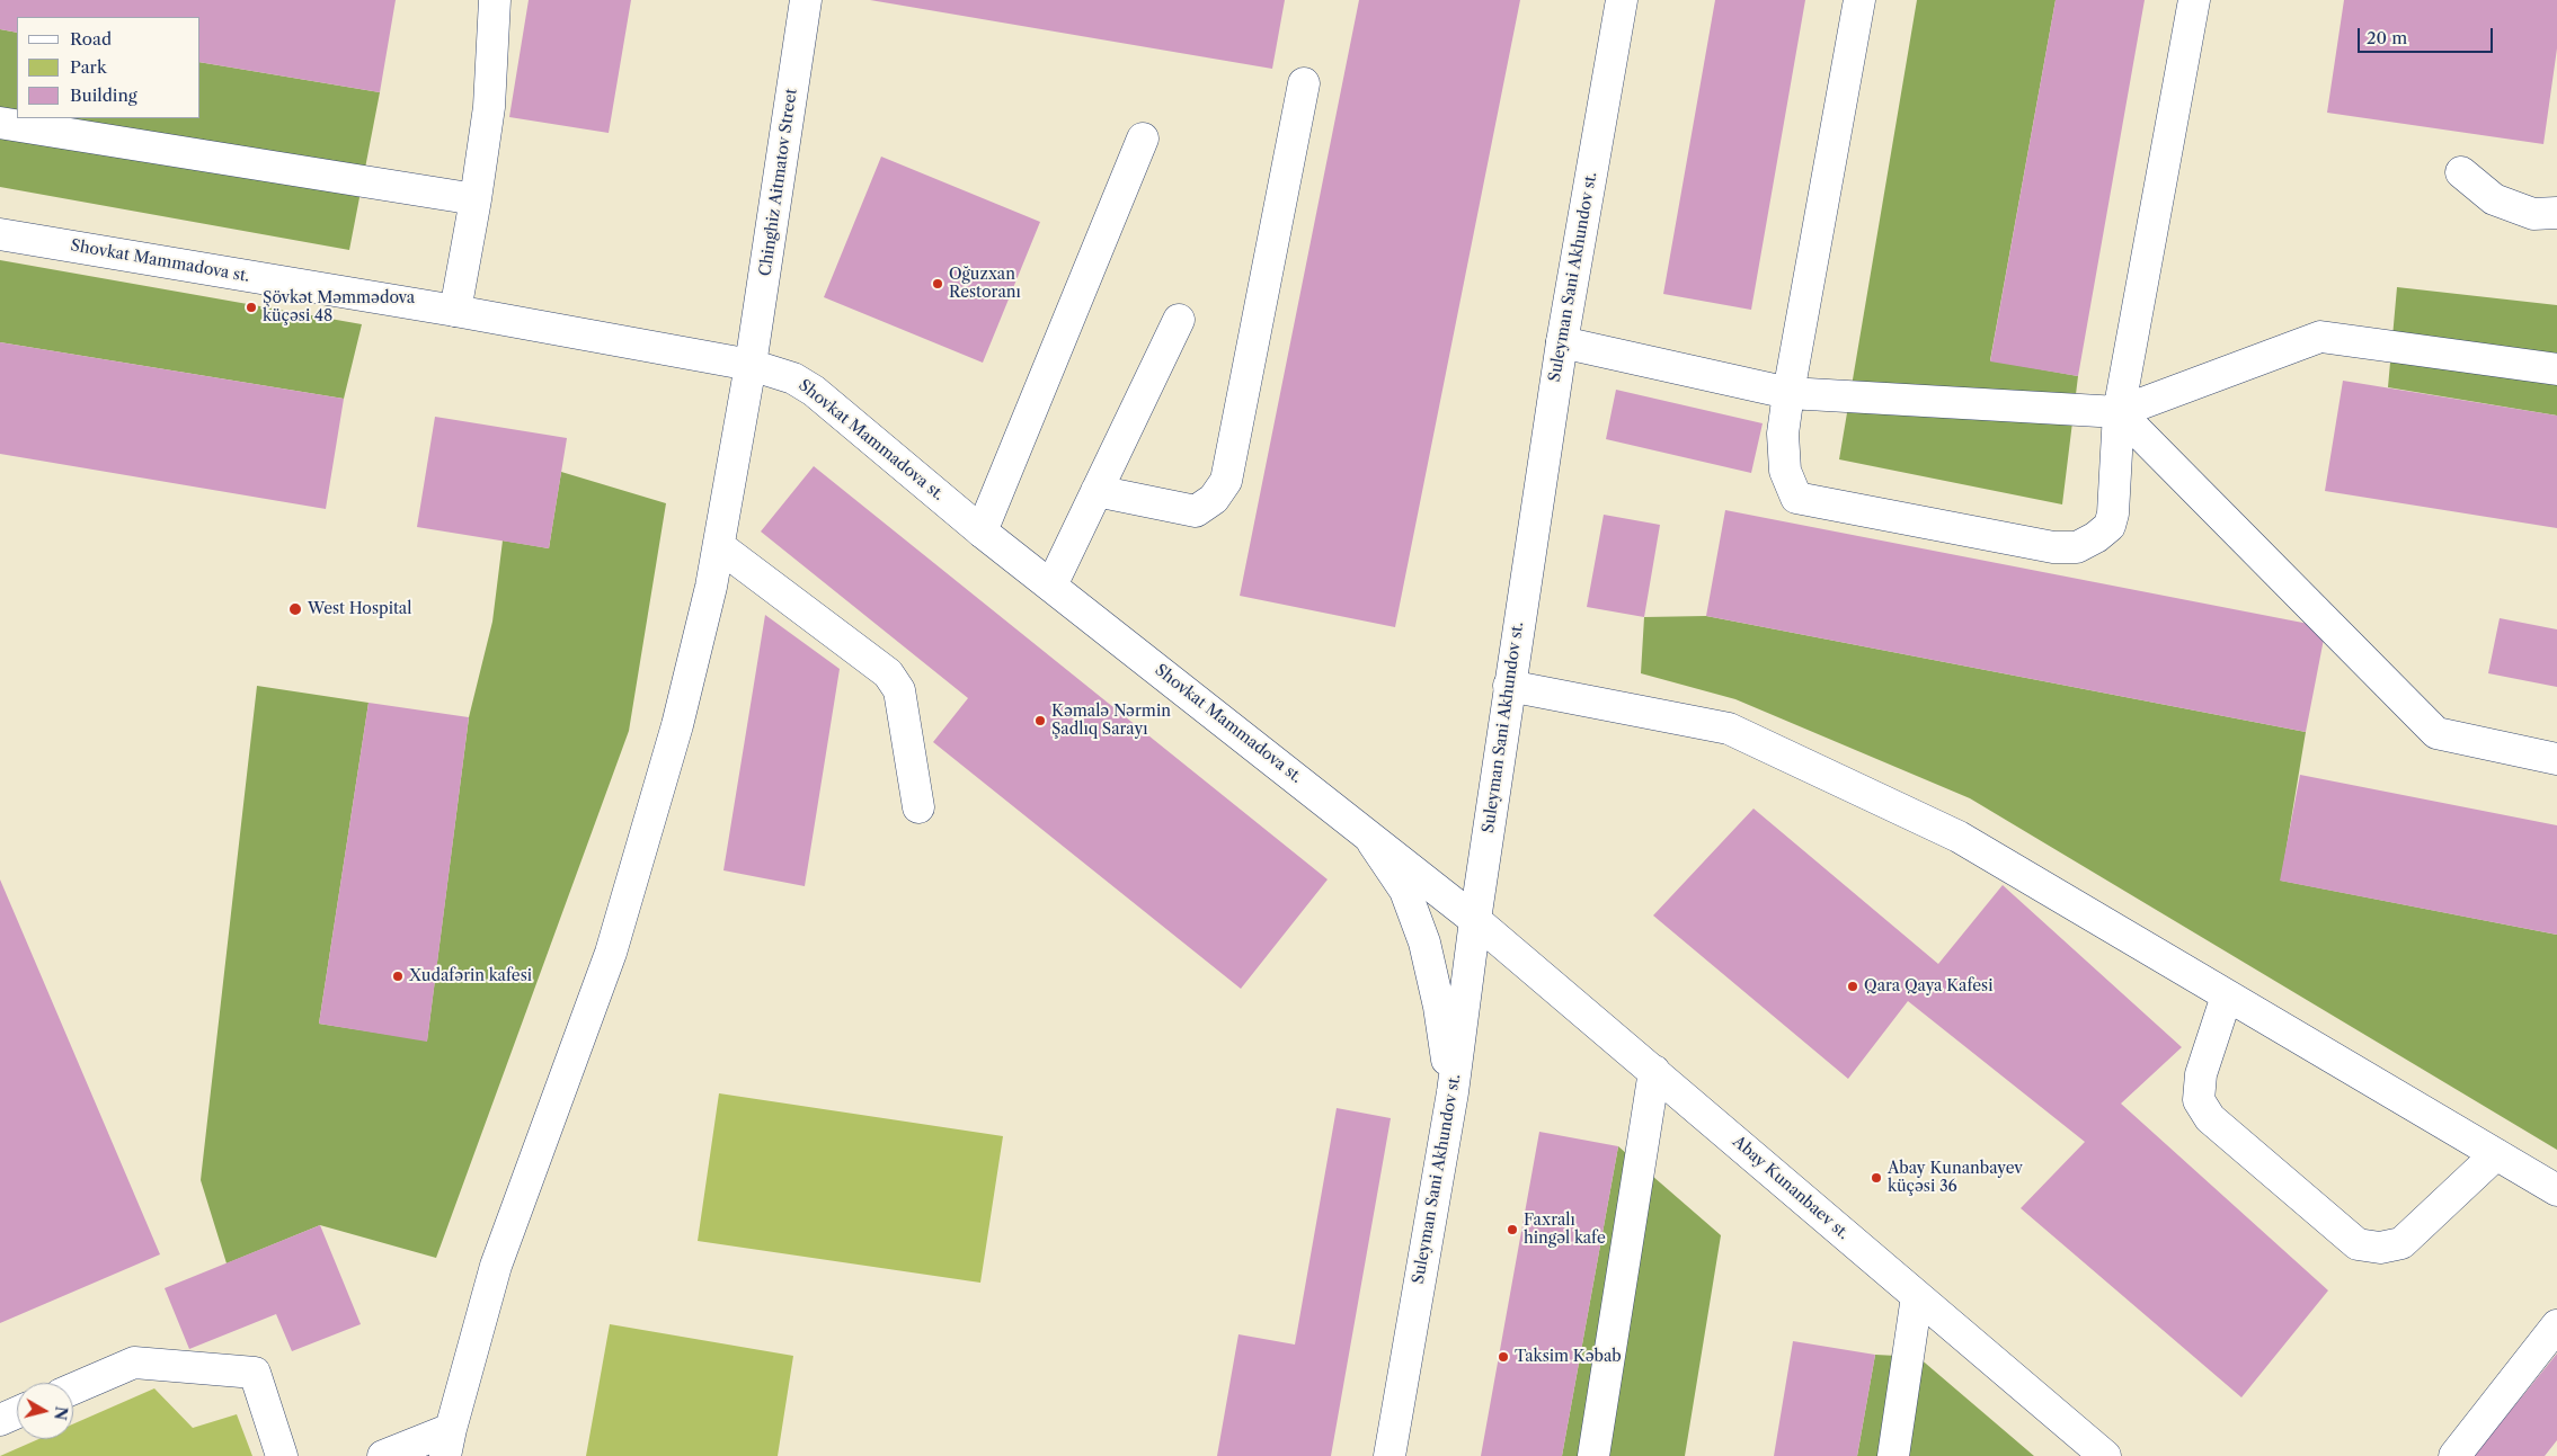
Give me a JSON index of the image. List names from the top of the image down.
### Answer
{
  "streets": {
    "main road": [
      "Chinghiz Aitmatov Street",
      "Shovkat Mammadova st.",
      "Suleyman Sani Akhundov st.",
      "Abay Kunanbaev st."
    ]
  },
  "crossings": [
    ["Chinghiz Aitmatov Street", "Shovkat Mammadova st."],
    ["Shovkat Mammadova st.", "Suleyman Sani Akhundov st."],
    ["Shovkat Mammadova st.", "Abay Kunanbaev st."],
    ["Suleyman Sani Akhundov st.", "Abay Kunanbaev st."]
  ],
  "places": [
    "Oğuzxan Restoranı",
    "Şövkət Məmmədova küçəsi 48",
    "West Hospital",
    "Kəmalə Nərmin Şadlıq Sarayı",
    "Xudafərin kafesi",
    "Qara Qaya Kafesi",
    "Abay Kunanbayev küçəsi 36",
    "Faxralı hingəl kafe",
    "Taksim Kəbab"
  ],
  "legend": ["Road", "Park", "Building"],
  "scale_bar": "20 m",
  "north": "right"
}
